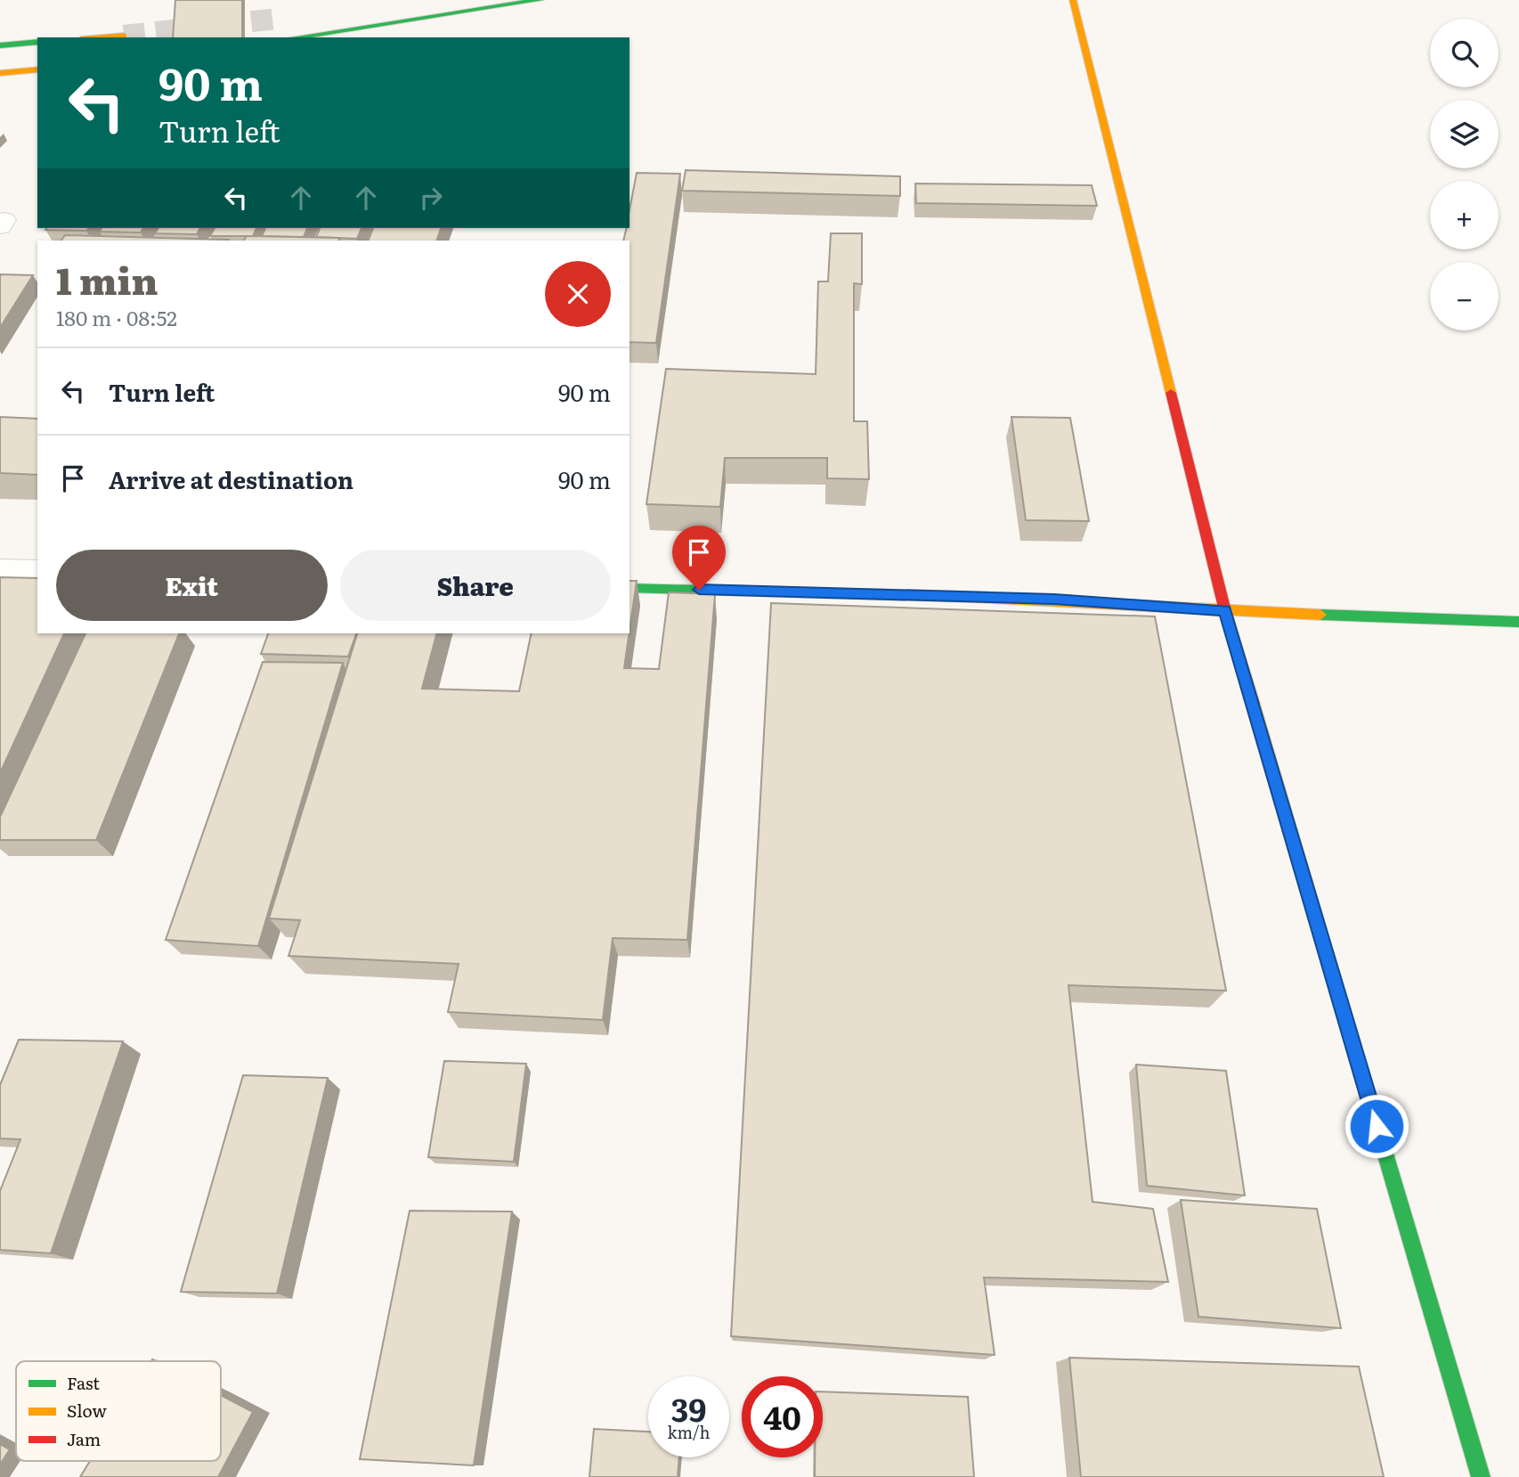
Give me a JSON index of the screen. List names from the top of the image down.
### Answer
{
  "legend": ["Fast", "Slow", "Jam"],
  "page": {
    "map_buttons": ["+", "−"],
    "turn": ["90 m", "Turn left"],
    "heading": ["1 min", "180 m · 08:52"],
    "list": [
      {
        "name": "Turn left",
        "value": "90 m"
      },
      {
        "name": "Arrive at destination",
        "value": "90 m"
      }
    ],
    "buttons": ["Exit", "Share"],
    "speed": "39 km/h",
    "limit": "40"
  }
}
